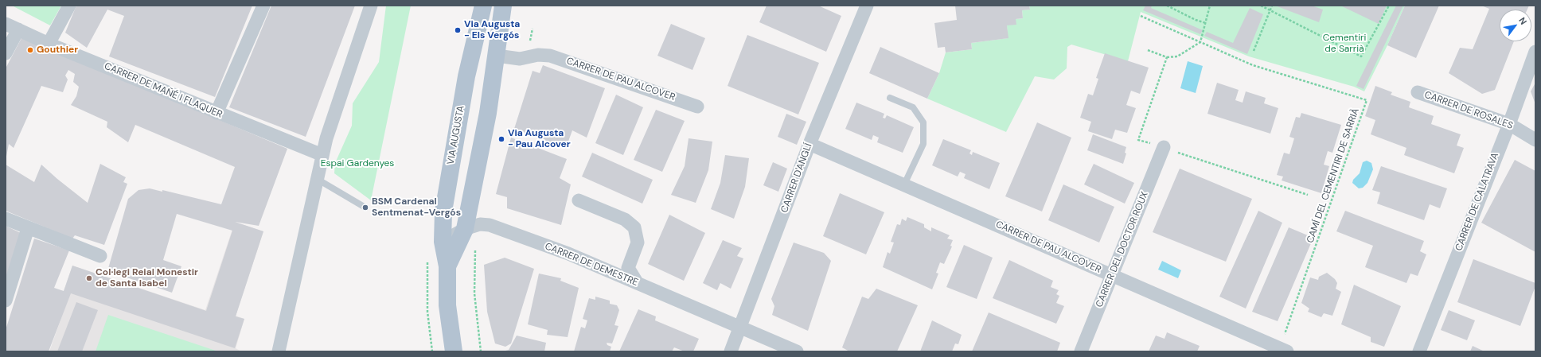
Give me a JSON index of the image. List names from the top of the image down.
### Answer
{
  "streets": {
    "main road": ["VIA AUGUSTA"],
    "street": [
      "CARRER DE PAU ALCOVER",
      "CARRER DE MAÑÉ I FLAQUER",
      "CARRER DE ROSALES",
      "CARRER D'ANGLÍ",
      "CARRER DE CALATRAVA",
      "CARRER DEL DOCTOR ROUX",
      "CARRER DE DEMESTRE"
    ],
    "path": ["CAMÍ DEL CEMENTIRI DE SARRIÀ"]
  },
  "crossings": [
    ["CARRER DE PAU ALCOVER", "VIA AUGUSTA"],
    ["CARRER DE PAU ALCOVER", "CAMÍ DEL CEMENTIRI DE SARRIÀ"],
    ["CARRER DE PAU ALCOVER", "CARRER D'ANGLÍ"],
    ["CARRER DE PAU ALCOVER", "CARRER DEL DOCTOR ROUX"],
    ["CARRER DE ROSALES", "CARRER DE CALATRAVA"],
    ["VIA AUGUSTA", "CARRER DE DEMESTRE"],
    ["CARRER D'ANGLÍ", "CARRER DE DEMESTRE"]
  ],
  "parks": ["Cementiri de Sarrià", "Espai Gardenyes"],
  "places": [
    "Via Augusta - Els Vergós",
    "Gouthier",
    "Via Augusta - Pau Alcover",
    "BSM Cardenal Sentmenat-Vergós",
    "Col·legi Reial Monestir de Santa Isabel"
  ],
  "north": "top right"
}
